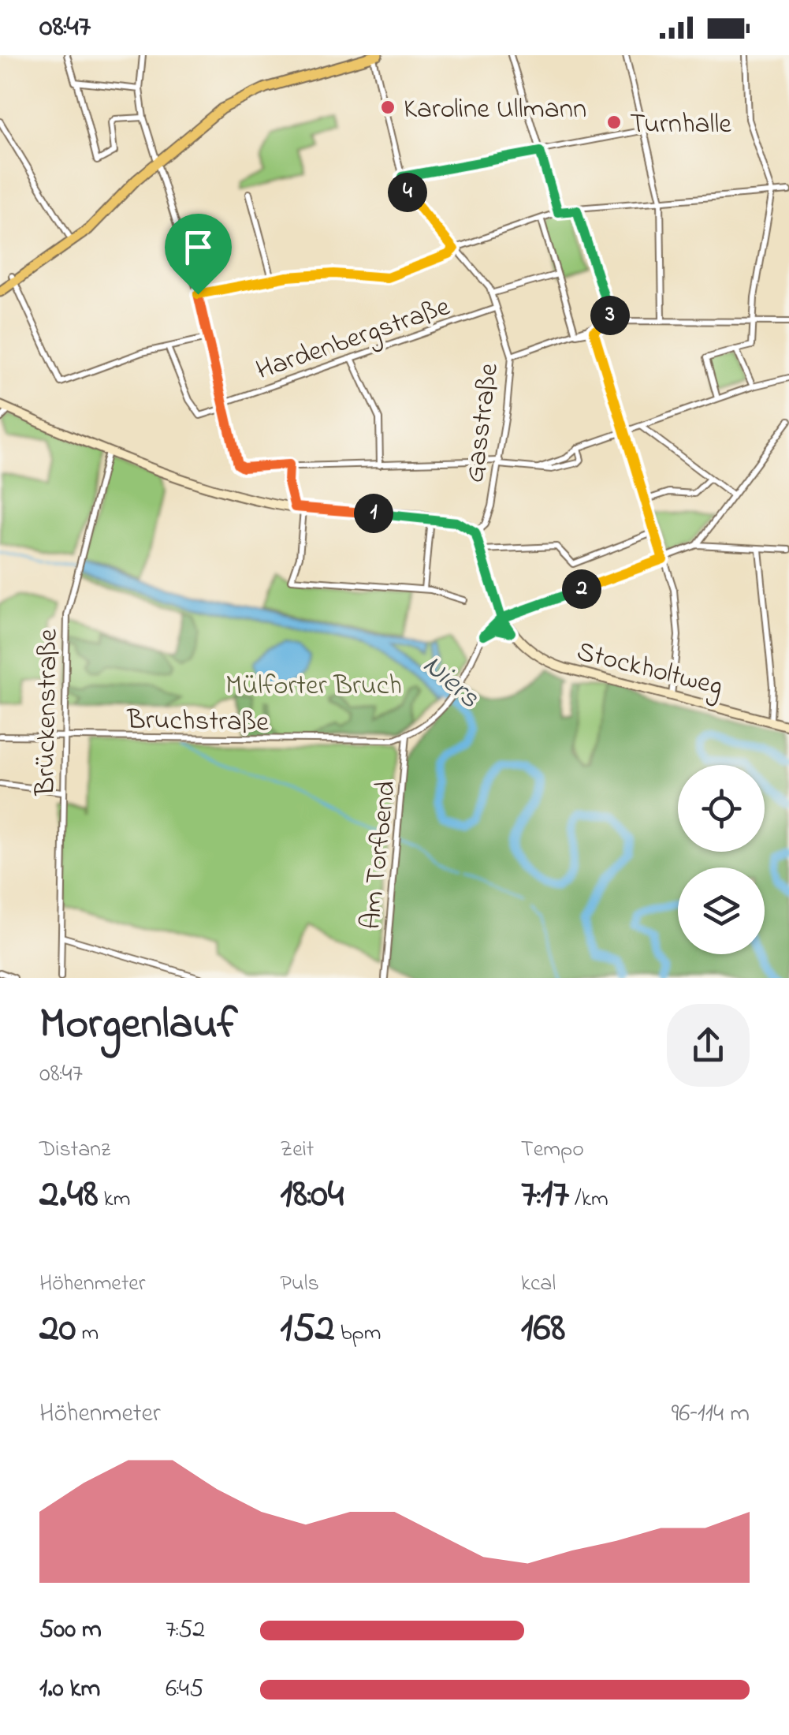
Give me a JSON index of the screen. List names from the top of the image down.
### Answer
{
  "streets": {
    "main road": ["Stockholtweg"],
    "street": [
      "Hardenbergstraße",
      "Gasstraße",
      "Brückenstraße",
      "Bruchstraße",
      "Am Torfbend"
    ]
  },
  "crossings": [
    ["Hardenbergstraße", "Gasstraße"],
    ["Brückenstraße", "Bruchstraße"],
    ["Bruchstraße", "Am Torfbend"]
  ],
  "water": ["Niers"],
  "parks": ["Mülforter Bruch"],
  "places": ["Karoline Ullmann", "Turnhalle"],
  "page": {
    "status": "08:47",
    "pins": [
      "4",
      "3",
      "1",
      "2"
    ],
    "heading": ["Morgenlauf", "08:47"],
    "stats": [
      ["Distanz", "2.48 km"],
      ["Zeit", "18:04"],
      ["Tempo", "7:17 /km"],
      ["Höhenmeter", "20 m"],
      ["Puls", "152 bpm"],
      ["kcal", "168"]
    ],
    "chart": ["Höhenmeter", "96–114 m"],
    "list": [
      {
        "name": "500 m",
        "note": "7:52"
      },
      {
        "name": "1.0 km",
        "note": "6:45"
      }
    ]
  }
}
